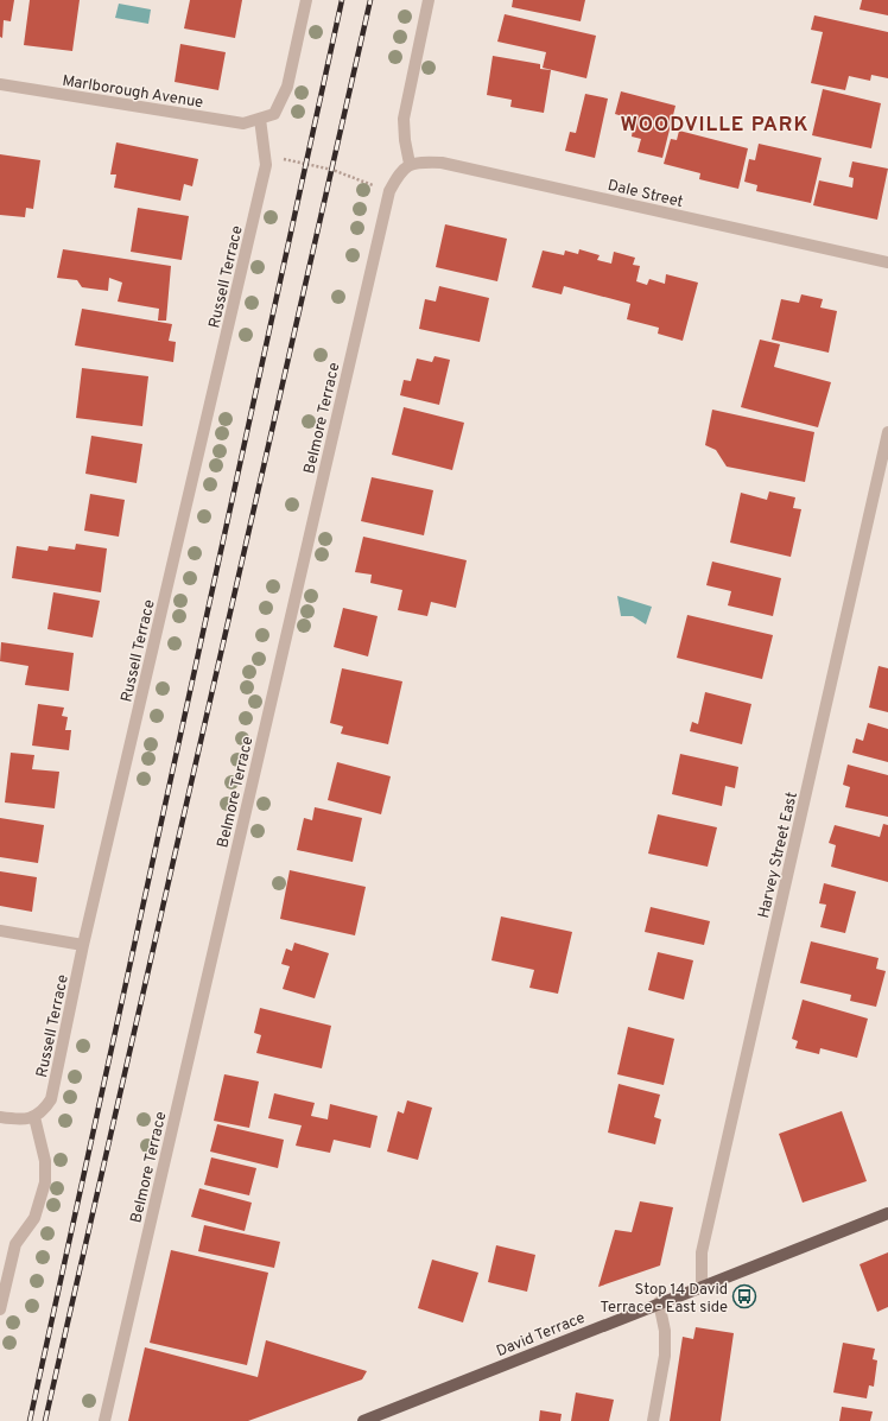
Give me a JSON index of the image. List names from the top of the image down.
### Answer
{
  "streets": {
    "main road": ["David Terrace"],
    "street": [
      "Marlborough Avenue",
      "Dale Street",
      "Russell Terrace",
      "Belmore Terrace",
      "Harvey Street East"
    ]
  },
  "crossings": [
    ["Marlborough Avenue", "Russell Terrace"],
    ["Dale Street", "Belmore Terrace"],
    ["Harvey Street East", "David Terrace"]
  ],
  "districts": ["WOODVILLE PARK"],
  "places": {
    "bus stop": ["Stop 14 David Terrace - East side"]
  }
}
